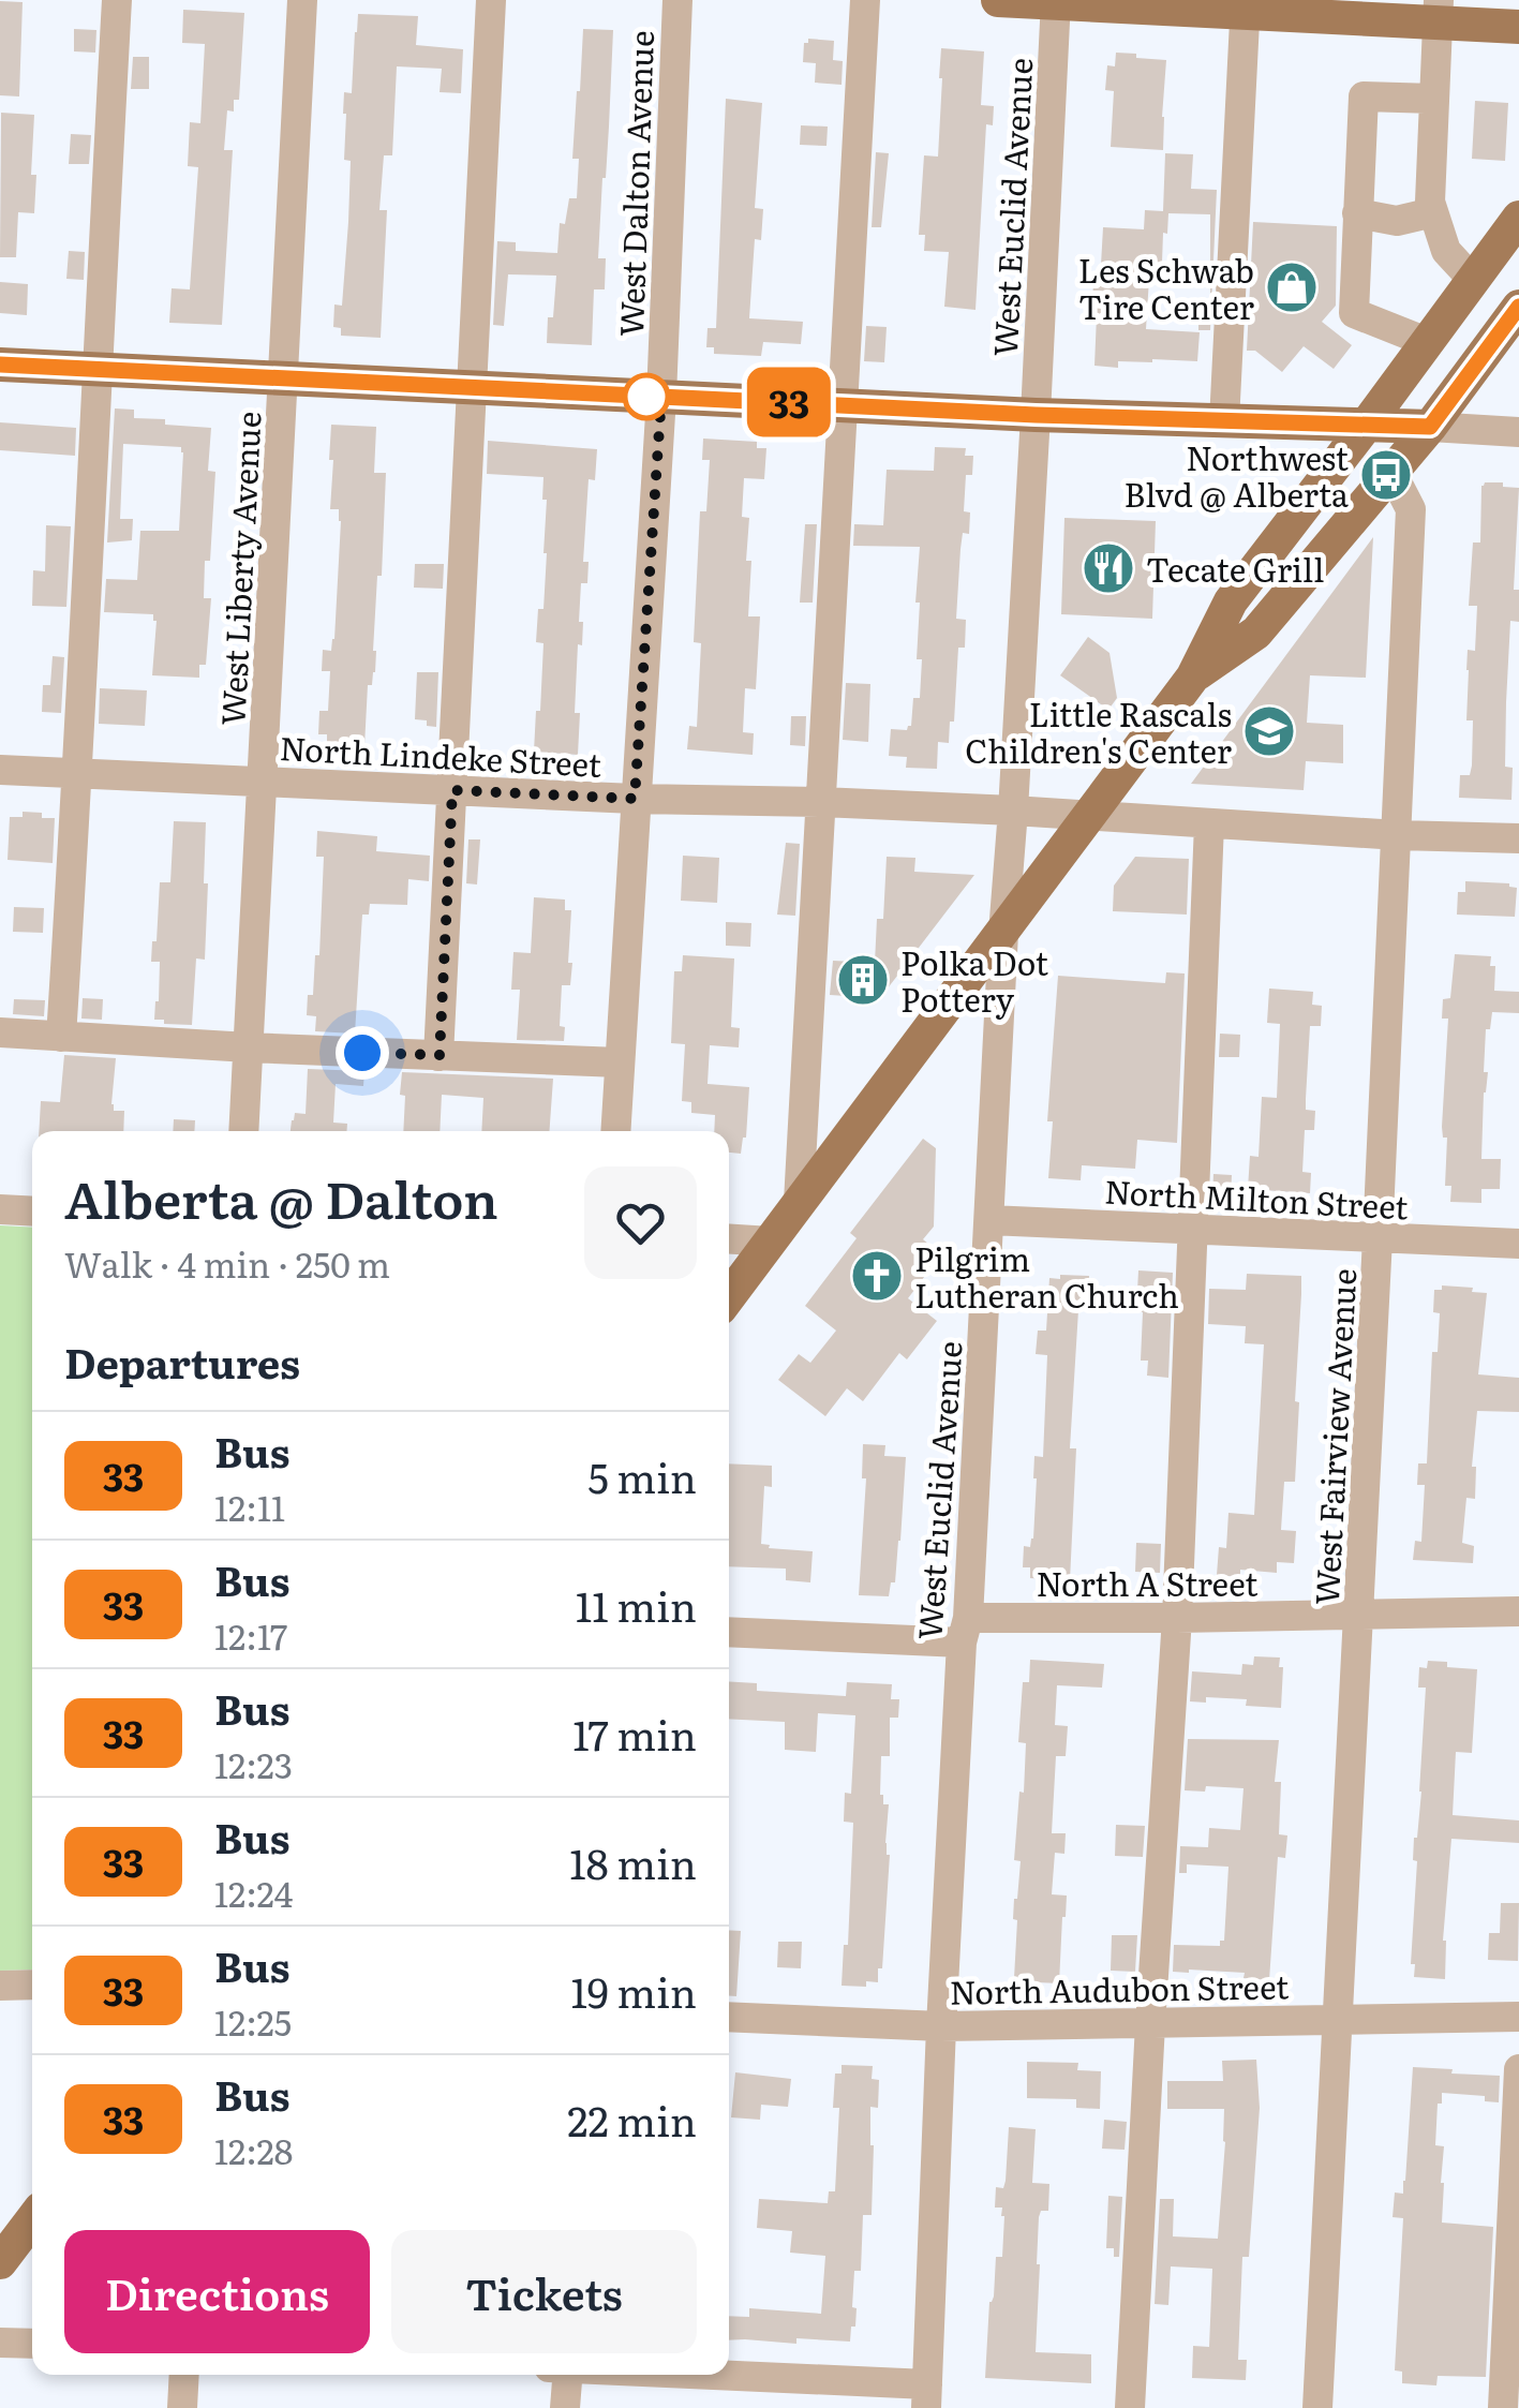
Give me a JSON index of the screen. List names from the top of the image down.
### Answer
{
  "streets": {
    "street": [
      "West Dalton Avenue",
      "West Euclid Avenue",
      "West Liberty Avenue",
      "North Lindeke Street",
      "North Milton Street",
      "West Fairview Avenue",
      "North A Street",
      "North Audubon Street"
    ]
  },
  "crossings": [
    ["West Dalton Avenue", "North Lindeke Street"],
    ["West Euclid Avenue", "North Lindeke Street"],
    ["West Euclid Avenue", "North Milton Street"],
    ["West Euclid Avenue", "North A Street"],
    ["West Euclid Avenue", "North Audubon Street"],
    ["West Liberty Avenue", "North Lindeke Street"],
    ["North Lindeke Street", "West Fairview Avenue"],
    ["North Milton Street", "West Fairview Avenue"],
    ["West Fairview Avenue", "North A Street"],
    ["West Fairview Avenue", "North Audubon Street"]
  ],
  "places": {
    "shop": ["Les Schwab Tire Center"],
    "bus stop": ["Northwest Blvd @ Alberta"],
    "restaurant": ["Tecate Grill"],
    "school or university": ["Little Rascals Children's Center"],
    "building": ["Polka Dot Pottery"],
    "church": ["Pilgrim Lutheran Church"]
  },
  "lines": ["bus line 33"],
  "page": {
    "on_map": "33",
    "heading": [
      ["Alberta @ Dalton", "Walk · 4 min · 250 m"],
      "Departures"
    ],
    "list": [
      {
        "mark": "33",
        "name": "Bus",
        "note": "12:11",
        "value": "5 min"
      },
      {
        "mark": "33",
        "name": "Bus",
        "note": "12:17",
        "value": "11 min"
      },
      {
        "mark": "33",
        "name": "Bus",
        "note": "12:23",
        "value": "17 min"
      },
      {
        "mark": "33",
        "name": "Bus",
        "note": "12:24",
        "value": "18 min"
      },
      {
        "mark": "33",
        "name": "Bus",
        "note": "12:25",
        "value": "19 min"
      },
      {
        "mark": "33",
        "name": "Bus",
        "note": "12:28",
        "value": "22 min"
      }
    ],
    "buttons": ["Directions", "Tickets"]
  }
}
